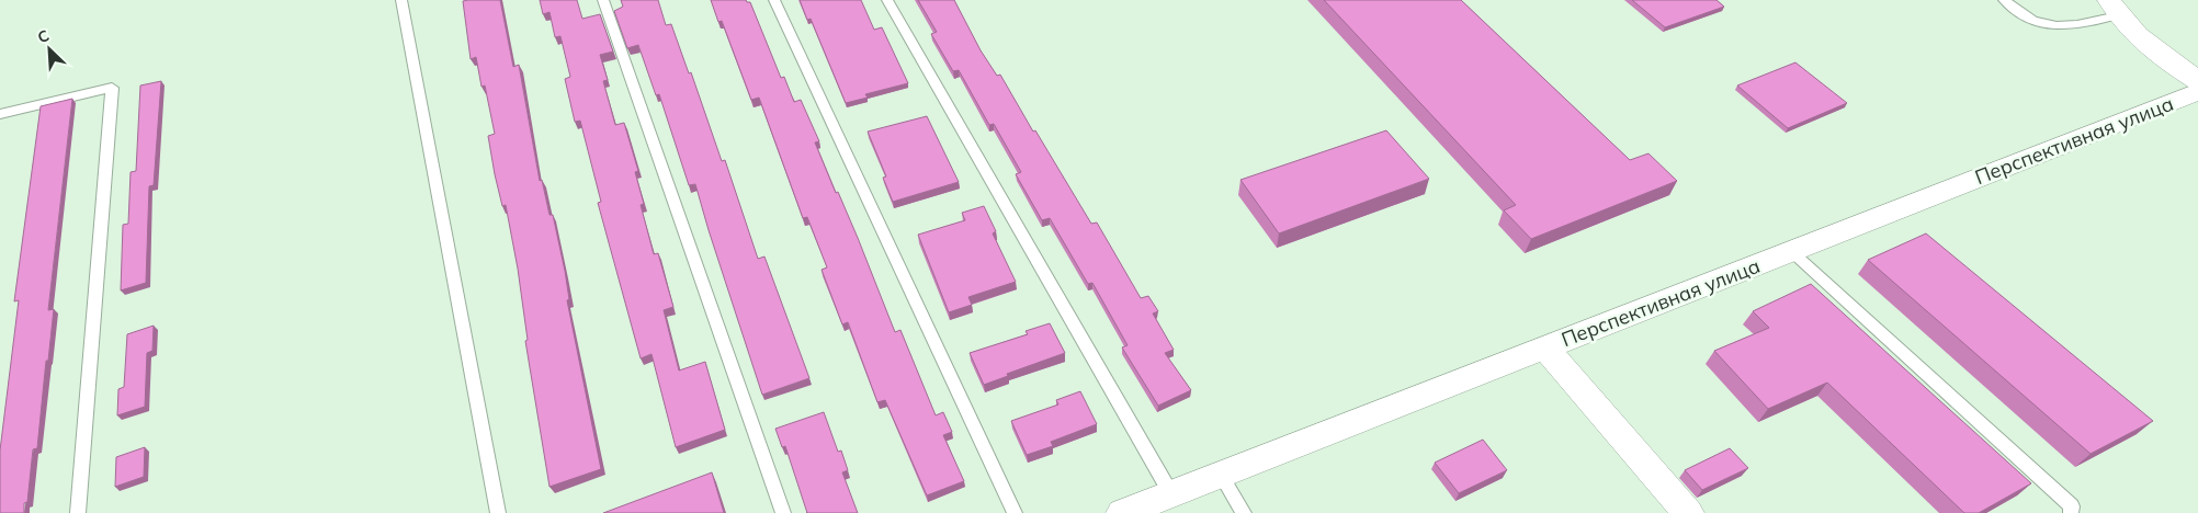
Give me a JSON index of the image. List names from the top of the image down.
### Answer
{
  "streets": {
    "street": ["Перспективная улица"]
  },
  "north": "top left"
}
